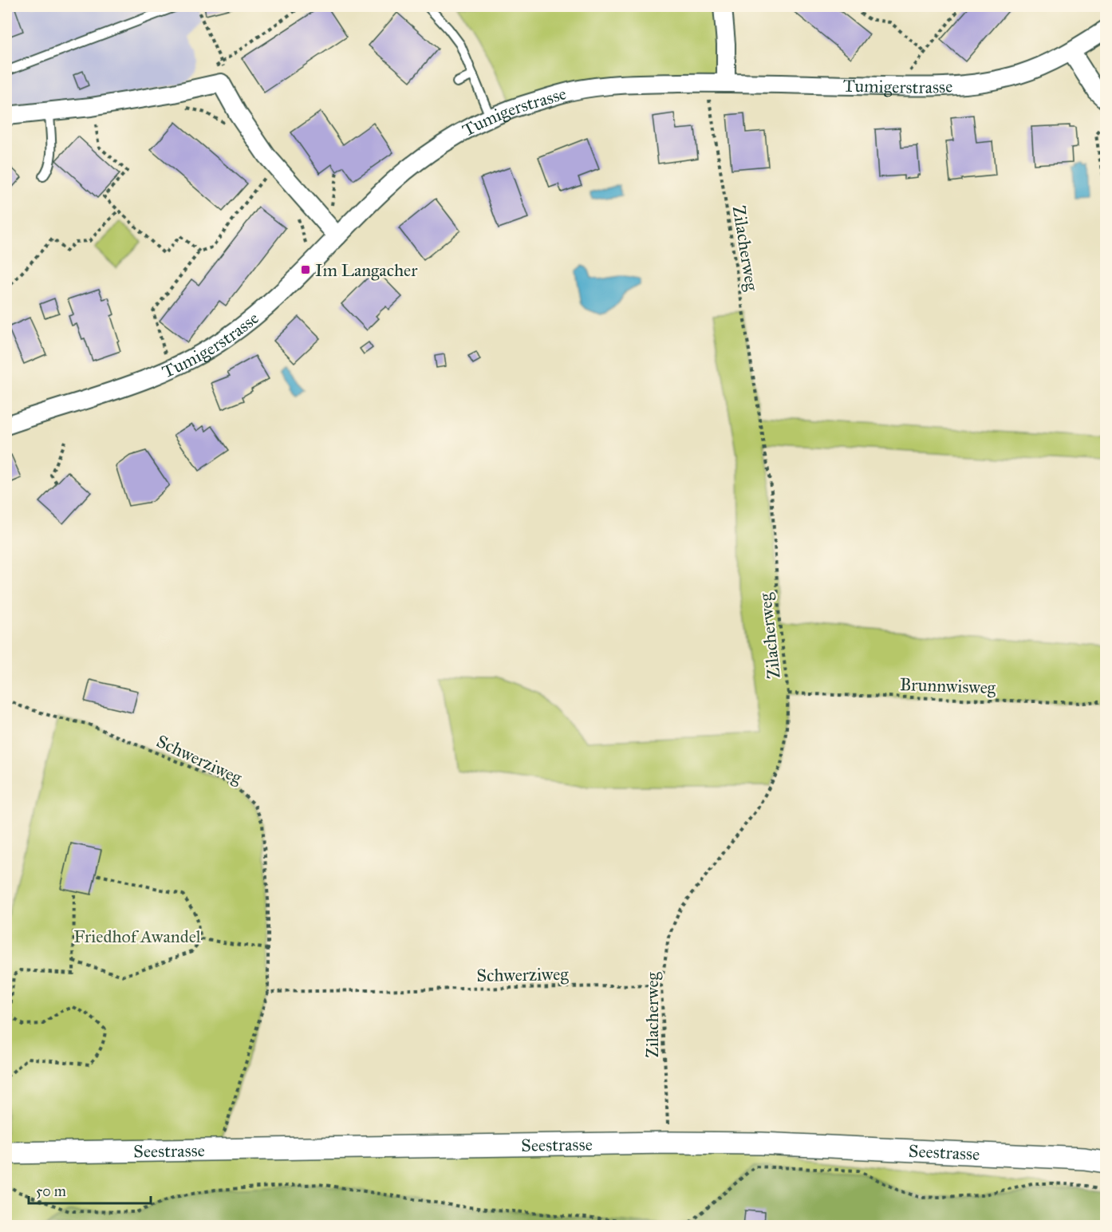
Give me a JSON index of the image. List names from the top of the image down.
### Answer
{
  "streets": {
    "street": ["Tumigerstrasse", "Seestrasse"],
    "path": ["Zilacherweg", "Brunnwisweg", "Schwerziweg"]
  },
  "crossings": [
    ["Tumigerstrasse", "Zilacherweg"],
    ["Zilacherweg", "Brunnwisweg"],
    ["Zilacherweg", "Schwerziweg"],
    ["Zilacherweg", "Seestrasse"],
    ["Schwerziweg", "Seestrasse"]
  ],
  "parks": ["Friedhof Awandel"],
  "places": {
    "transit": ["Im Langacher"]
  },
  "scale_bar": "50 m"
}
